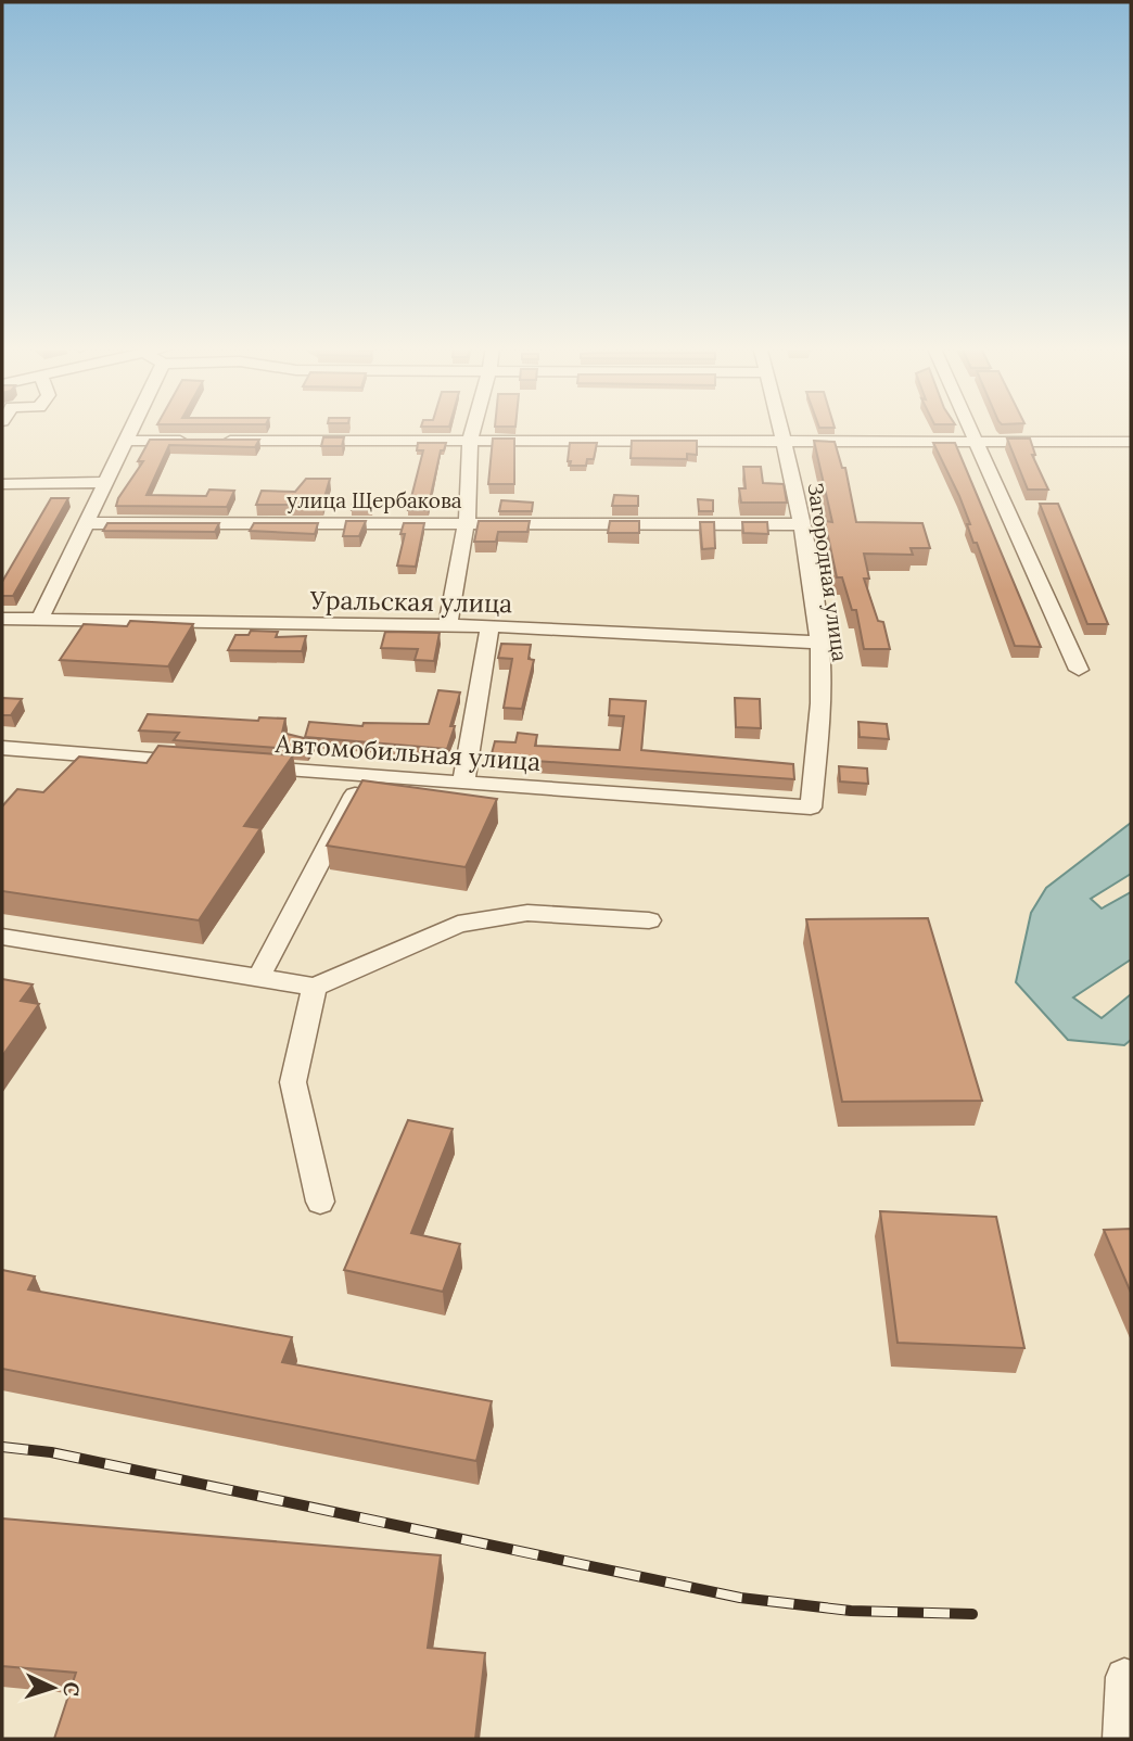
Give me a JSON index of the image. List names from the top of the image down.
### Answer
{
  "streets": {
    "street": [
      "улица Щербакова",
      "Загородная улица",
      "Уральская улица",
      "Автомобильная улица"
    ]
  },
  "crossings": [
    ["улица Щербакова", "Загородная улица"],
    ["Загородная улица", "Уральская улица"],
    ["Загородная улица", "Автомобильная улица"]
  ],
  "north": "right"
}
